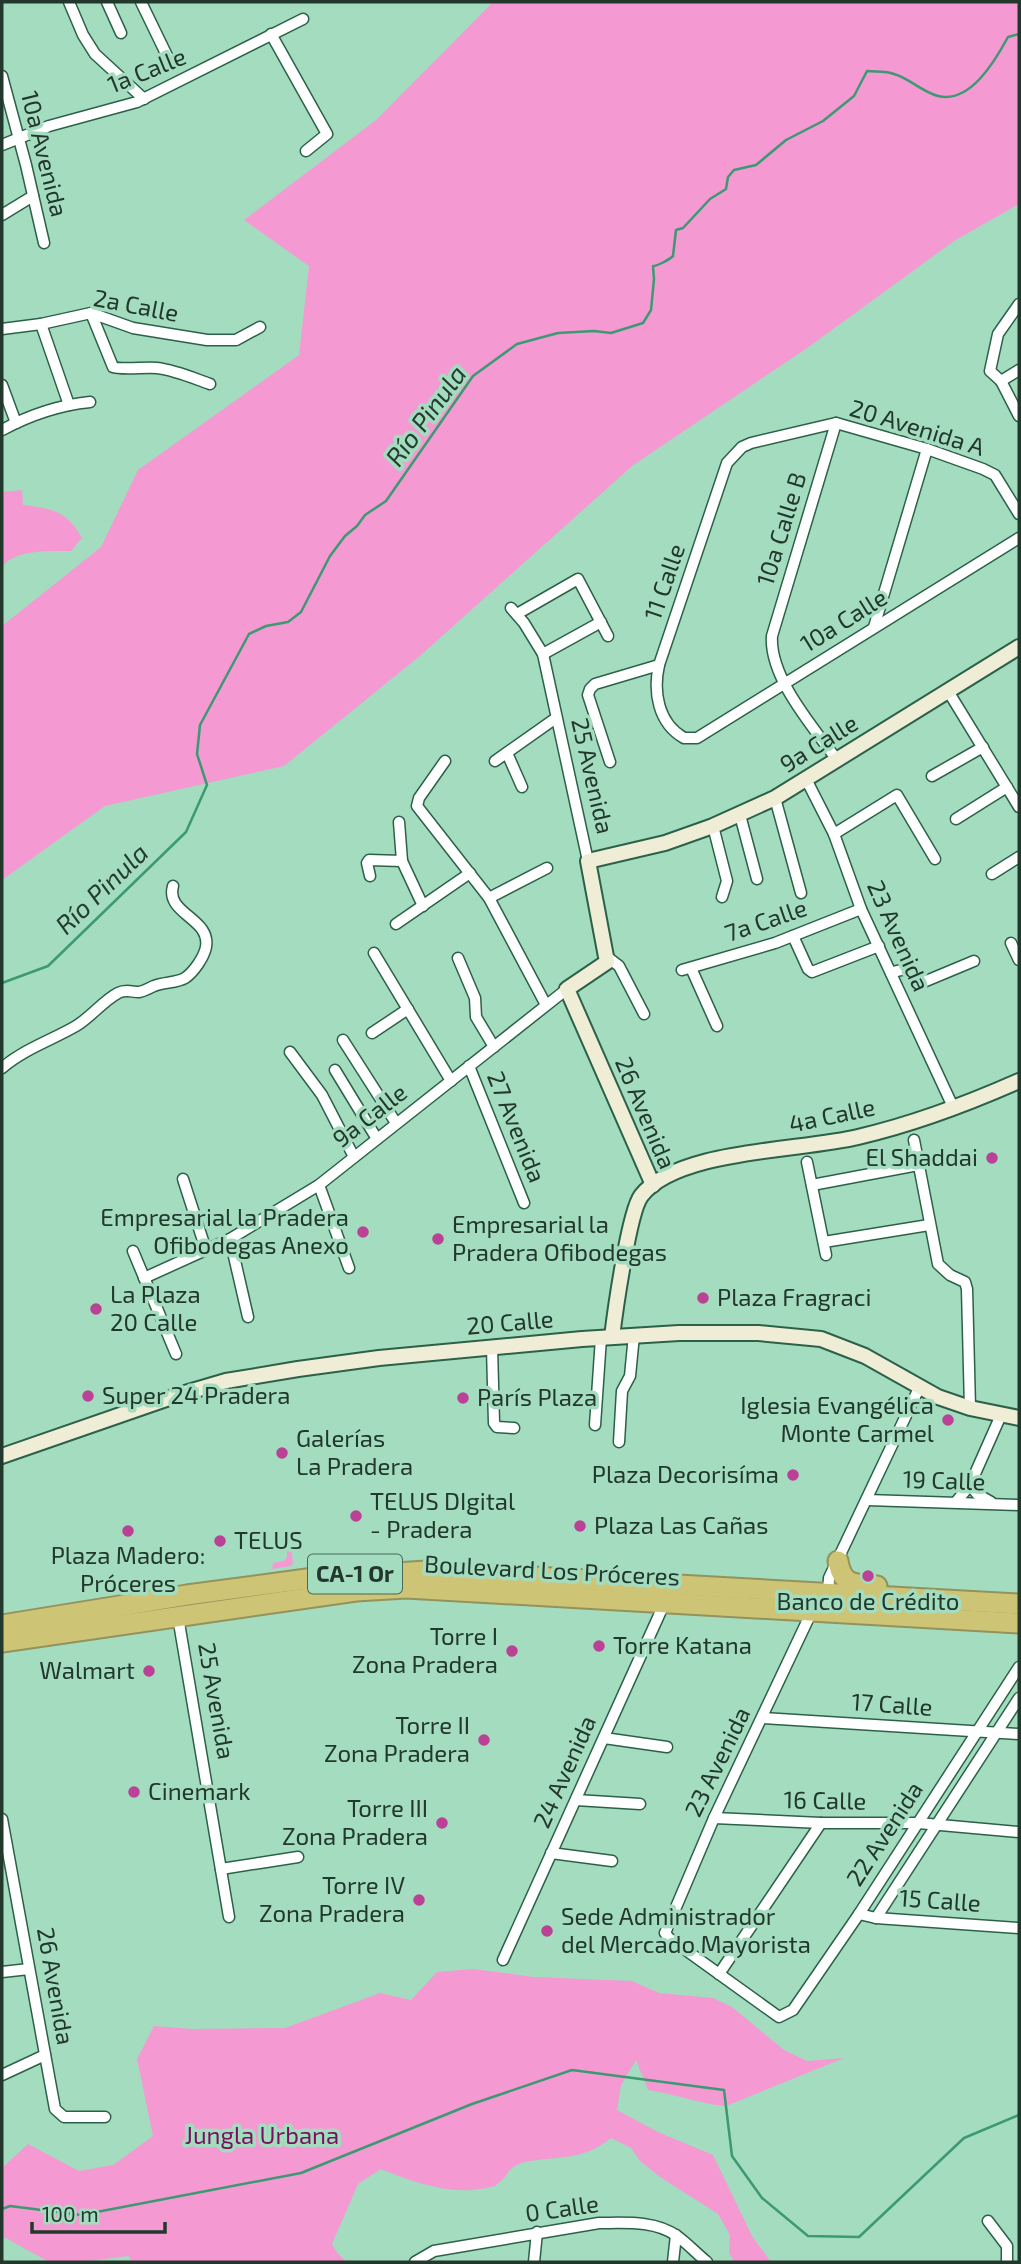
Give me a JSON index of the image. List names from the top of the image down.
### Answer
{
  "streets": {
    "highway": ["Boulevard Los Próceres", "CA-1 Or"],
    "street": [
      "1a Calle",
      "10a Avenida",
      "2a Calle",
      "20 Avenida A",
      "10a Calle B",
      "11 Calle",
      "10a Calle",
      "9a Calle",
      "25 Avenida",
      "7a Calle",
      "23 Avenida",
      "26 Avenida",
      "4a Calle",
      "27 Avenida",
      "20 Calle",
      "19 Calle",
      "17 Calle",
      "24 Avenida",
      "16 Calle",
      "22 Avenida",
      "15 Calle",
      "0 Calle"
    ]
  },
  "crossings": [
    ["1a Calle", "10a Avenida"],
    ["20 Avenida A", "10a Calle B"],
    ["20 Avenida A", "11 Calle"],
    ["10a Calle B", "10a Calle"],
    ["11 Calle", "10a Calle"],
    ["9a Calle", "25 Avenida"],
    ["9a Calle", "23 Avenida"],
    ["9a Calle", "26 Avenida"],
    ["9a Calle", "27 Avenida"],
    ["25 Avenida", "Boulevard Los Próceres"],
    ["7a Calle", "23 Avenida"],
    ["23 Avenida", "4a Calle"],
    ["23 Avenida", "Boulevard Los Próceres"],
    ["23 Avenida", "17 Calle"],
    ["23 Avenida", "16 Calle"],
    ["23 Avenida", "22 Avenida"],
    ["26 Avenida", "4a Calle"],
    ["26 Avenida", "20 Calle"],
    ["Boulevard Los Próceres", "24 Avenida"],
    ["17 Calle", "22 Avenida"],
    ["16 Calle", "22 Avenida"],
    ["22 Avenida", "15 Calle"]
  ],
  "water": ["Río Pinula"],
  "parks": ["Jungla Urbana"],
  "places": [
    "El Shaddai",
    "Empresarial la Pradera Ofibodegas Anexo",
    "Empresarial la Pradera Ofibodegas",
    "Plaza Fragraci",
    "La Plaza 20 Calle",
    "Super 24 Pradera",
    "París Plaza",
    "Iglesia Evangélica Monte Carmel",
    "Galerías La Pradera",
    "Plaza Decorisíma",
    "TELUS DIgital - Pradera",
    "Plaza Las Cañas",
    "Plaza Madero: Próceres",
    "TELUS",
    "Banco de Crédito",
    "Torre Katana",
    "Torre I Zona Pradera",
    "Walmart",
    "Torre II Zona Pradera",
    "Cinemark",
    "Torre III Zona Pradera",
    "Torre IV Zona Pradera",
    "Sede Administrador del Mercado Mayorista"
  ],
  "scale_bar": "100 m"
}
